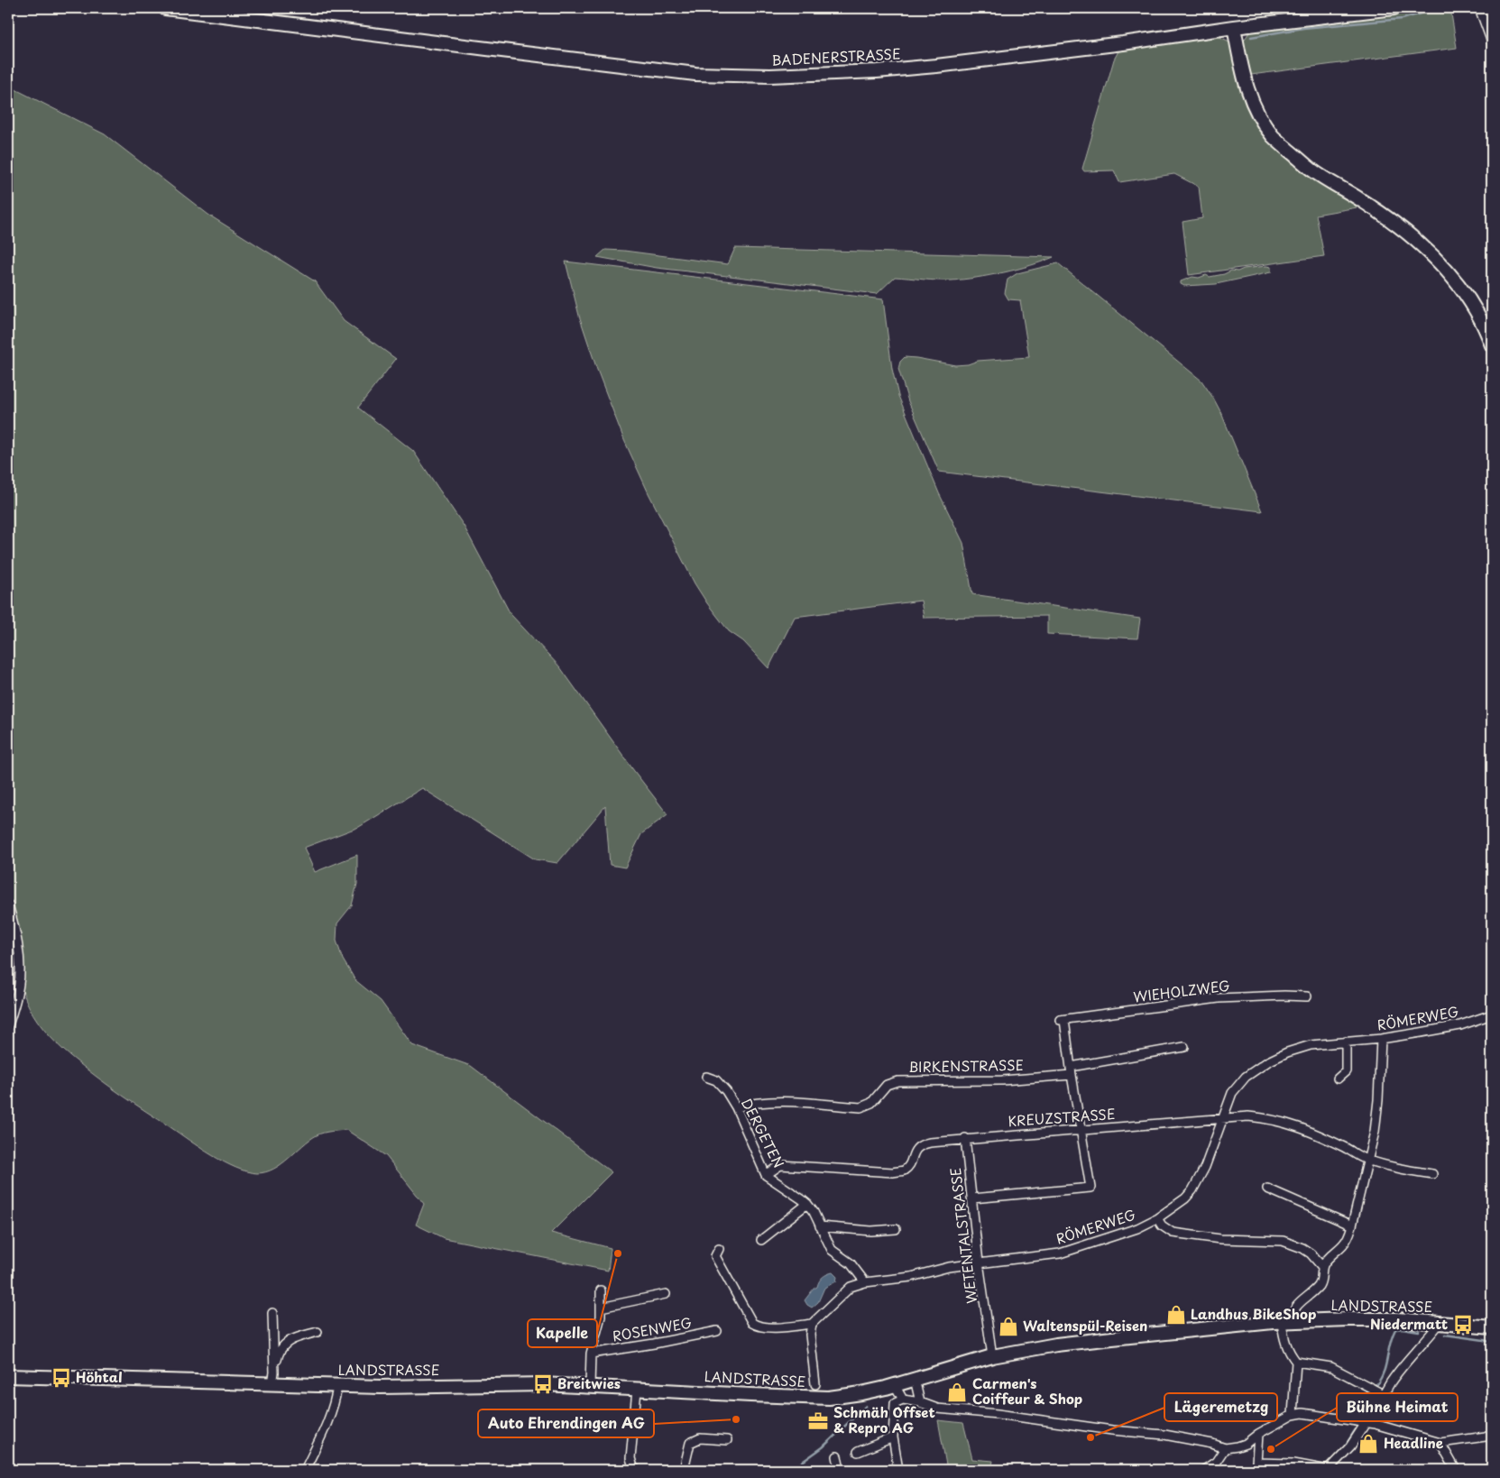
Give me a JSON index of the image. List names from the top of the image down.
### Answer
{
  "streets": {
    "street": [
      "BADENERSTRASSE",
      "WIEHOLZWEG",
      "RÖMERWEG",
      "BIRKENSTRASSE",
      "KREUZSTRASSE",
      "DERGETEN",
      "WETENTALSTRASSE",
      "LANDSTRASSE",
      "ROSENWEG"
    ]
  },
  "crossings": [
    ["WIEHOLZWEG", "BIRKENSTRASSE"],
    ["RÖMERWEG", "KREUZSTRASSE"],
    ["RÖMERWEG", "DERGETEN"],
    ["RÖMERWEG", "WETENTALSTRASSE"],
    ["BIRKENSTRASSE", "DERGETEN"],
    ["KREUZSTRASSE", "DERGETEN"],
    ["KREUZSTRASSE", "WETENTALSTRASSE"],
    ["WETENTALSTRASSE", "LANDSTRASSE"]
  ],
  "places": {
    "other": [
      "Kapelle",
      "Auto Ehrendingen AG",
      "Lägeremetzg",
      "Bühne Heimat"
    ],
    "shop": [
      "Landhus BikeShop",
      "Waltenspül-Reisen",
      "Carmen's Coiffeur & Shop",
      "Headline"
    ],
    "bus stop": ["Niedermatt", "Höhtal", "Breitwies"],
    "office": ["Schmäh Offset & Repro AG"]
  }
}
